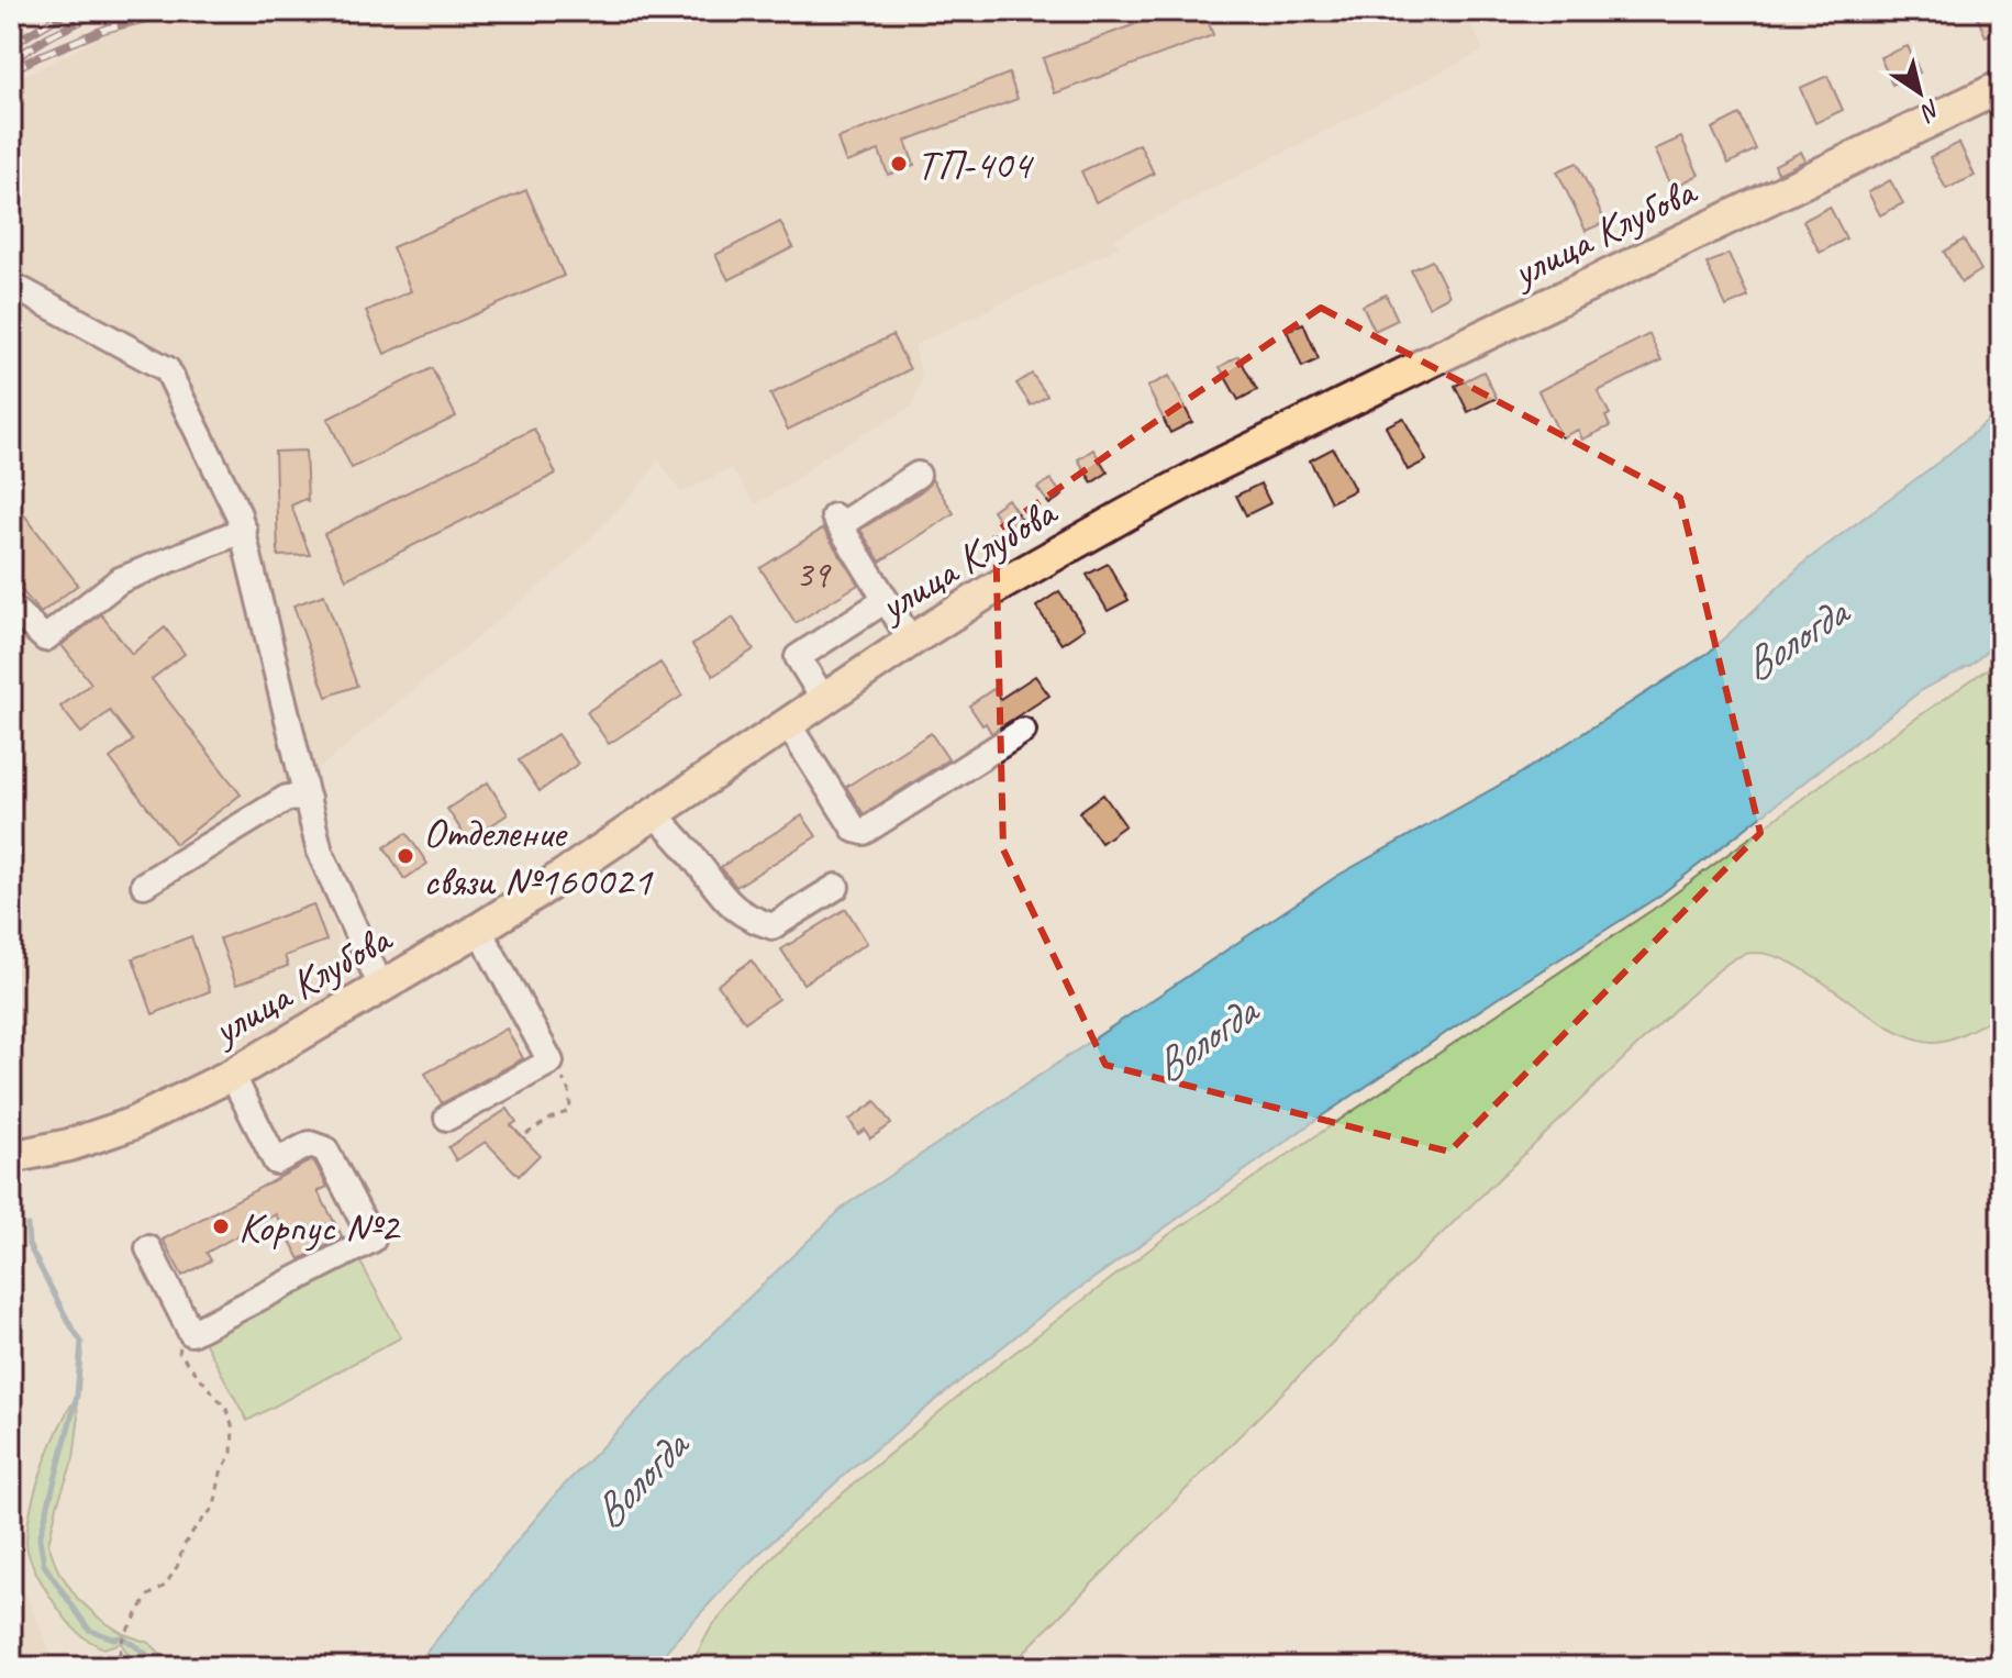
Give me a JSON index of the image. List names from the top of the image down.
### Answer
{
  "streets": {
    "main road": ["улица Клубова"]
  },
  "water": ["Вологда"],
  "places": ["ТП-404", "Отделение связи №160021", "Корпус №2"],
  "house_numbers": ["39"],
  "north": "bottom right"
}
